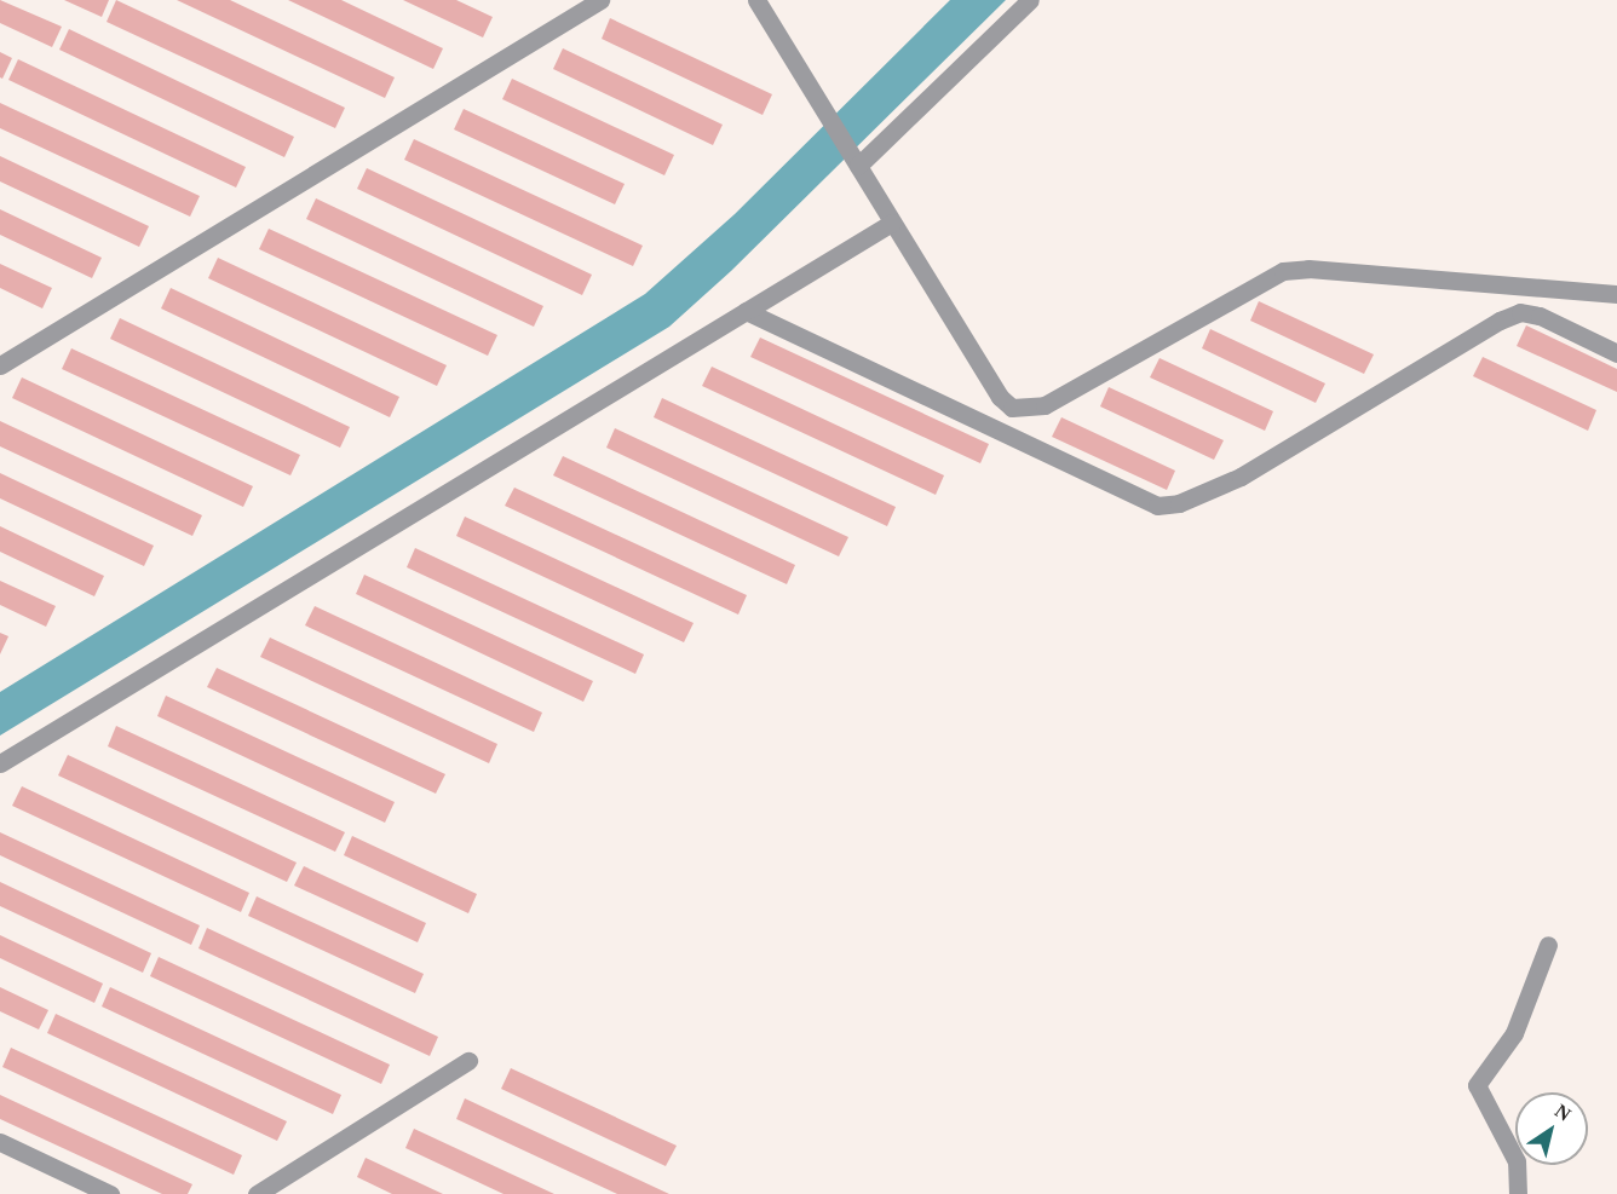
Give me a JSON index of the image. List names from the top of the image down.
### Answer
{
  "north": "top right"
}
